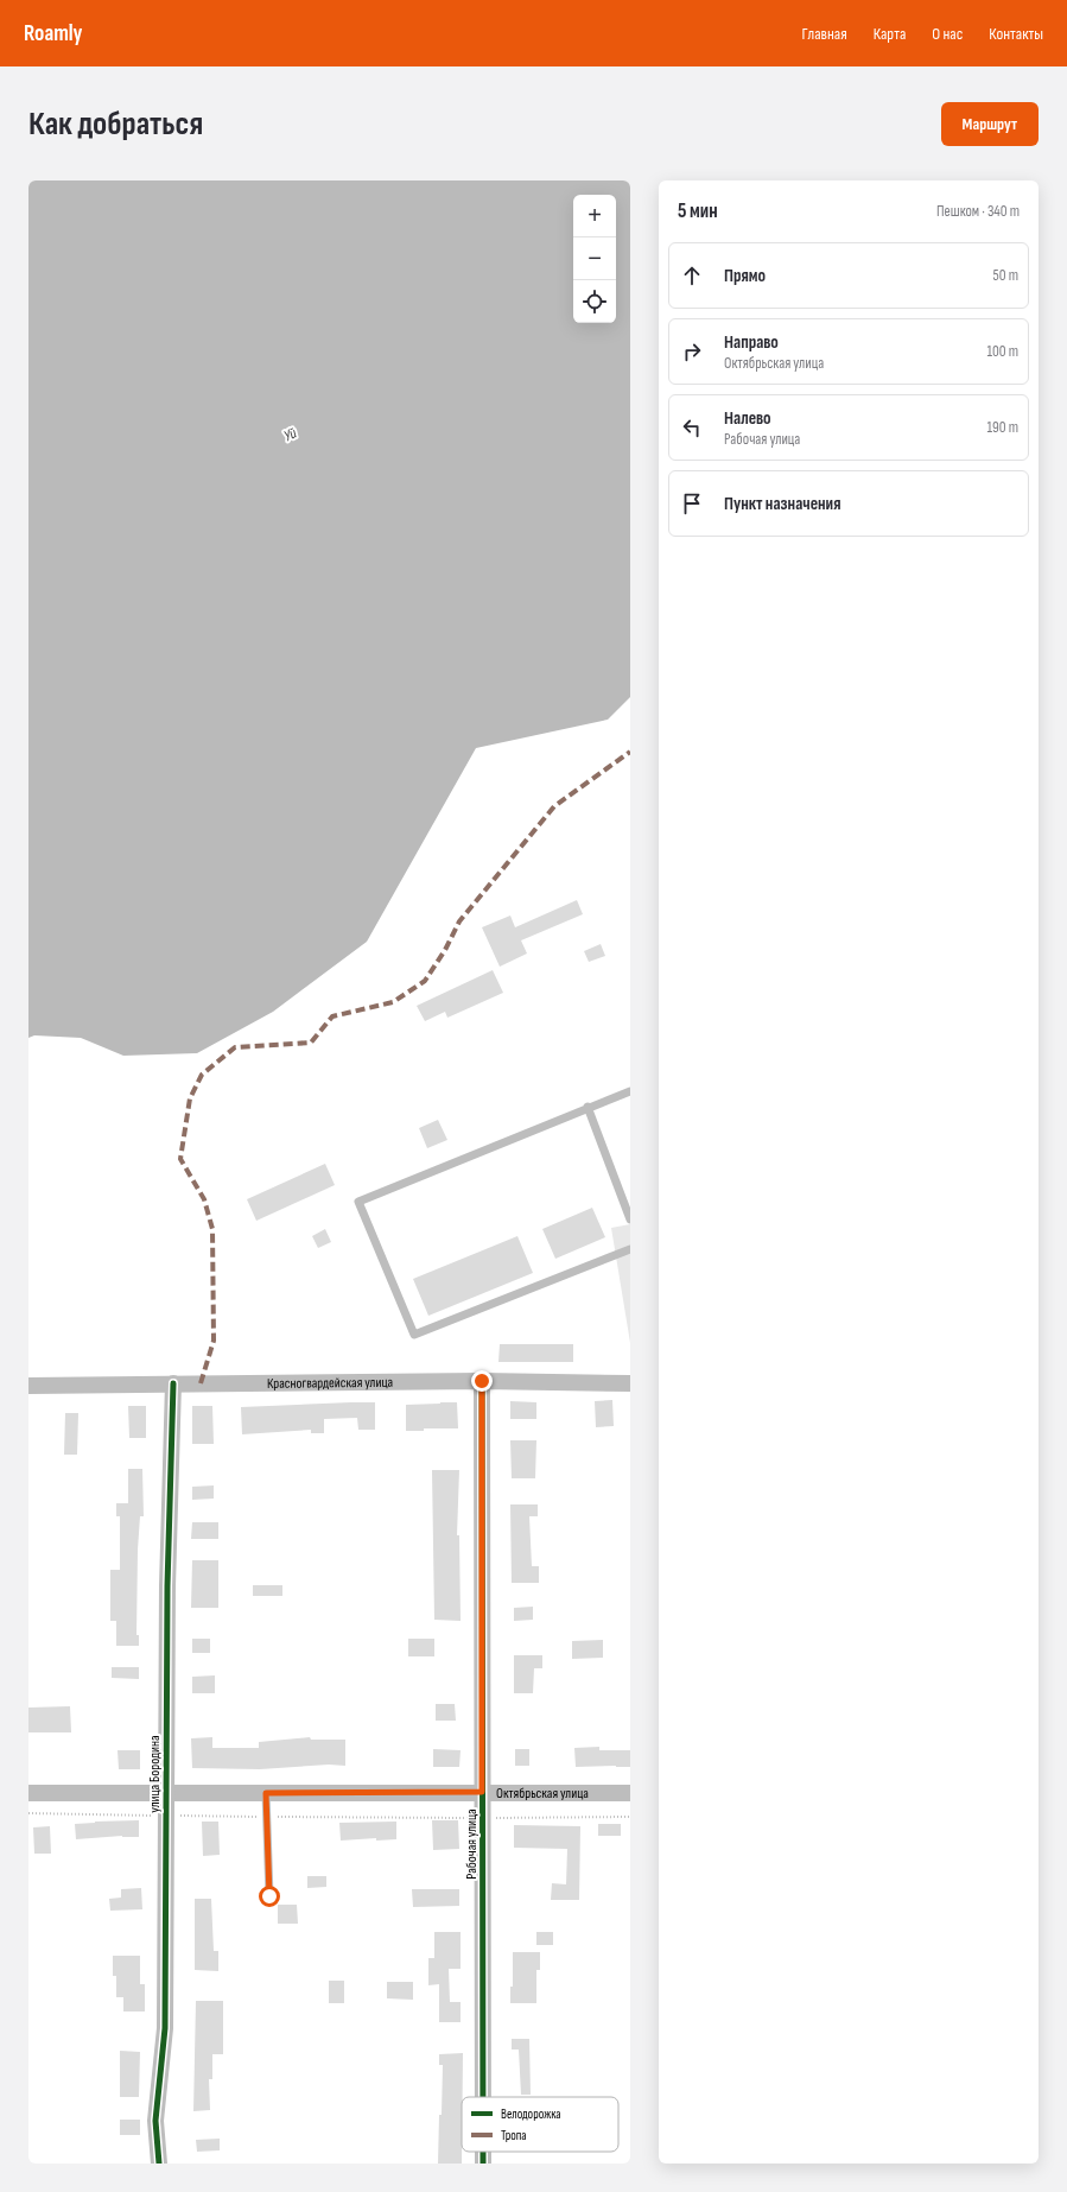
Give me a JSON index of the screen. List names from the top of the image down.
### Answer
{
  "streets": {
    "street": [
      "Красногвардейская улица",
      "улица Бородина",
      "Октябрьская улица",
      "Рабочая улица"
    ]
  },
  "crossings": [
    ["Красногвардейская улица", "улица Бородина"],
    ["Красногвардейская улица", "Рабочая улица"],
    ["улица Бородина", "Октябрьская улица"],
    ["Октябрьская улица", "Рабочая улица"]
  ],
  "water": ["Уй"],
  "legend": ["Велодорожка", "Тропа"],
  "page": {
    "header": "Roamly",
    "nav": [
      "Главная",
      "Карта",
      "О нас",
      "Контакты"
    ],
    "buttons": "Маршрут",
    "title": "Как добраться",
    "heading": ["5 мин", "Пешком · 340 m"],
    "map_buttons": ["+", "−"],
    "list": [
      ["Прямо", "50 m"],
      ["Направо", "Октябрьская улица", "100 m"],
      ["Налево", "Рабочая улица", "190 m"],
      "Пункт назначения"
    ]
  }
}
